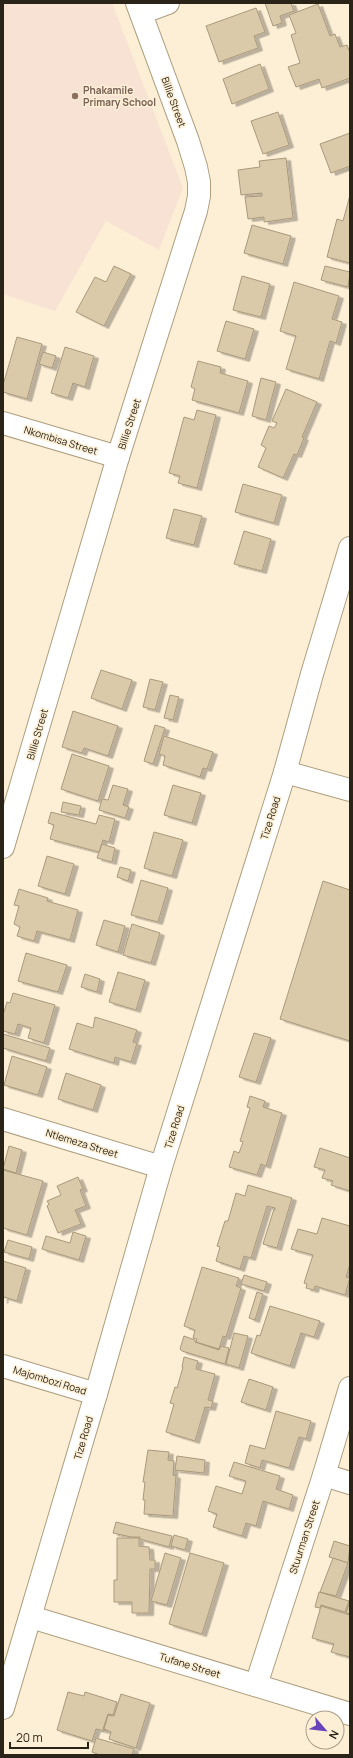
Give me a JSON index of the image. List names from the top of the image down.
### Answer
{
  "streets": {
    "street": [
      "Billie Street",
      "Nkombisa Street",
      "Tize Road",
      "Ntlemeza Street",
      "Majombozi Road",
      "Stuurman Street",
      "Tufane Street"
    ]
  },
  "crossings": [
    ["Billie Street", "Nkombisa Street"],
    ["Tize Road", "Ntlemeza Street"],
    ["Tize Road", "Majombozi Road"],
    ["Tize Road", "Tufane Street"],
    ["Stuurman Street", "Tufane Street"]
  ],
  "places": ["Phakamile Primary School"],
  "scale_bar": "20 m",
  "north": "bottom right"
}
